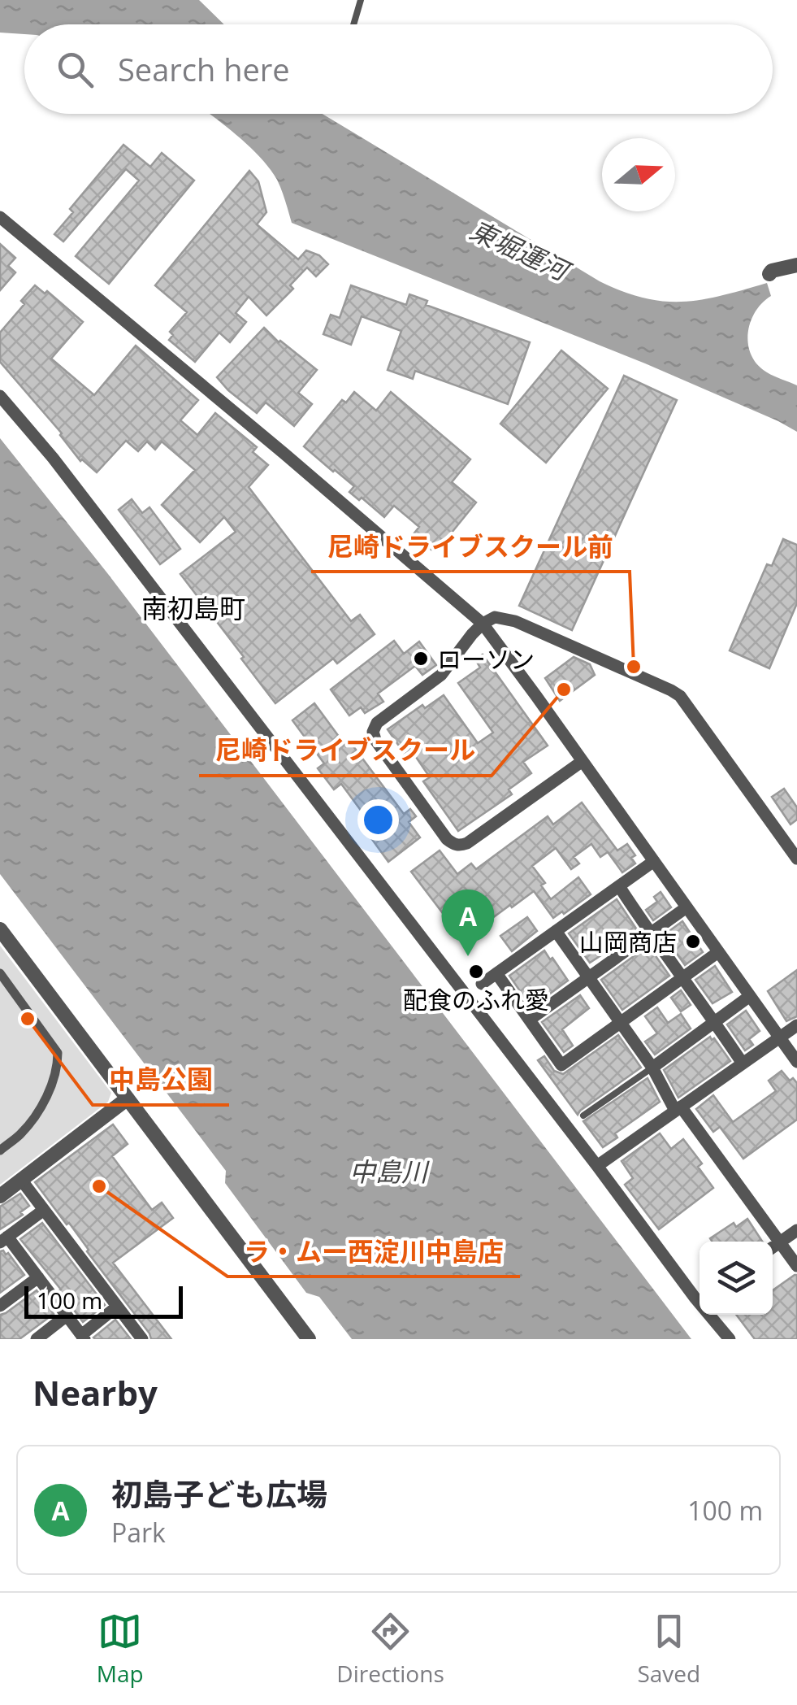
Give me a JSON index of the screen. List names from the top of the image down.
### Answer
{
  "districts": ["南初島町"],
  "water": ["東堀運河", "中島川"],
  "places": [
    "ローソン",
    "尼崎ドライブスクール前",
    "尼崎ドライブスクール",
    "山岡商店",
    "配食のふれ愛",
    "中島公園",
    "ラ・ムー西淀川中島店"
  ],
  "scale_bar": "100 m",
  "north": "right",
  "page": {
    "search": "Search here",
    "pins": "A",
    "scale": "100 m",
    "heading": "Nearby",
    "list": [
      {
        "mark": "A",
        "name": "初島子ども広場",
        "note": "Park",
        "value": "100 m"
      }
    ],
    "nav": ["Map", "Directions", "Saved"]
  }
}
